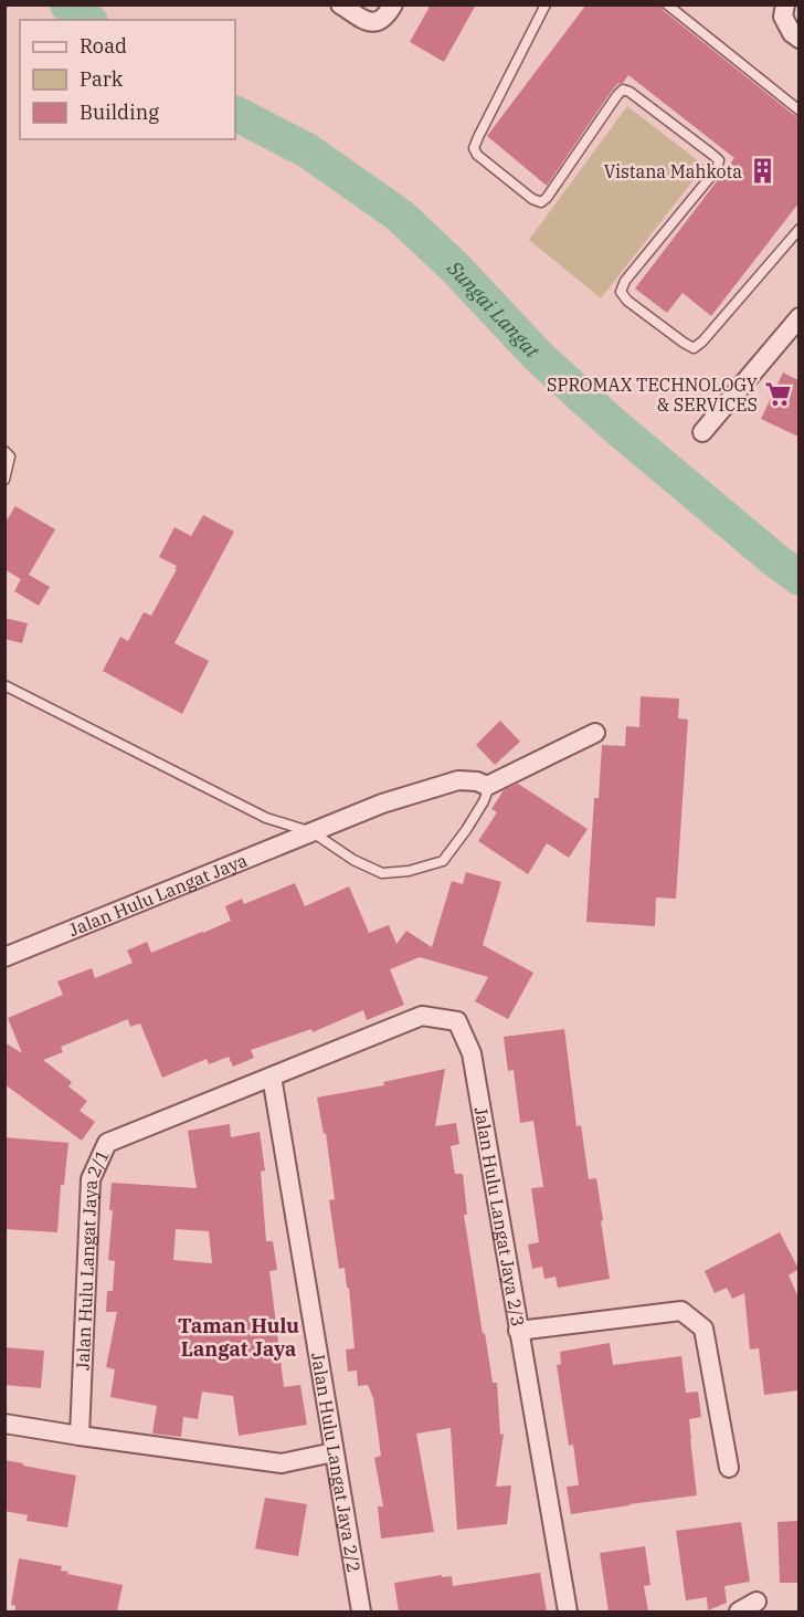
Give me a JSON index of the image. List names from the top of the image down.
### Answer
{
  "streets": {
    "street": [
      "Jalan Hulu Langat Jaya",
      "Jalan Hulu Langat Jaya 2/3",
      "Jalan Hulu Langat Jaya 2/1",
      "Jalan Hulu Langat Jaya 2/2"
    ]
  },
  "crossings": [
    ["Jalan Hulu Langat Jaya 2/3", "Jalan Hulu Langat Jaya 2/1"],
    ["Jalan Hulu Langat Jaya 2/3", "Jalan Hulu Langat Jaya 2/2"],
    ["Jalan Hulu Langat Jaya 2/1", "Jalan Hulu Langat Jaya 2/2"]
  ],
  "districts": ["Taman Hulu Langat Jaya"],
  "water": ["Sungai Langat"],
  "places": {
    "building": ["Vistana Mahkota"],
    "supermarket": ["SPROMAX TECHNOLOGY & SERVICES"]
  },
  "legend": ["Road", "Park", "Building"]
}
